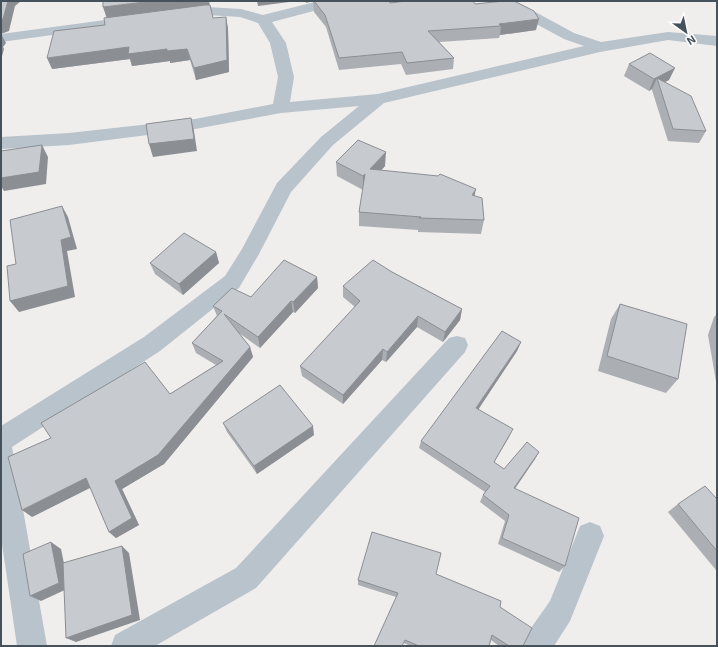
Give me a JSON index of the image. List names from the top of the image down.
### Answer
{
  "north": "bottom right"
}
